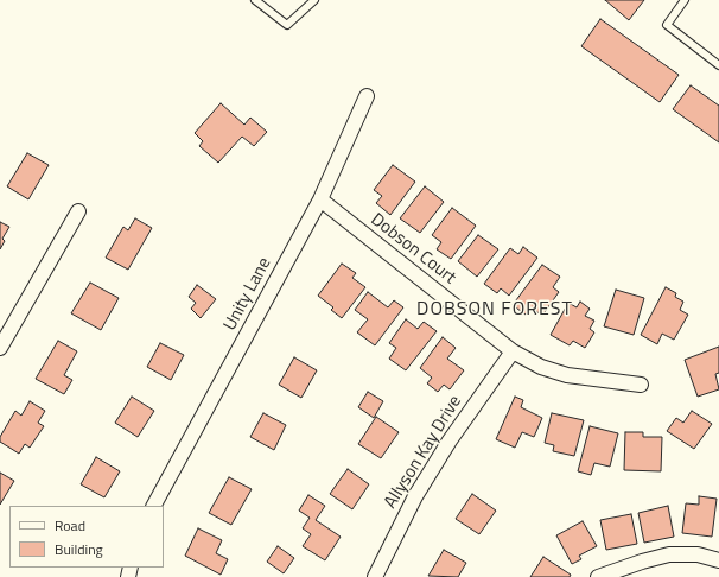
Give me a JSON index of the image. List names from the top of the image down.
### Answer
{
  "streets": {
    "street": ["Dobson Court", "Unity Lane", "Allyson Kay Drive"]
  },
  "crossings": [
    ["Dobson Court", "Unity Lane"],
    ["Dobson Court", "Allyson Kay Drive"]
  ],
  "districts": ["DOBSON FOREST"],
  "legend": ["Road", "Building"]
}
